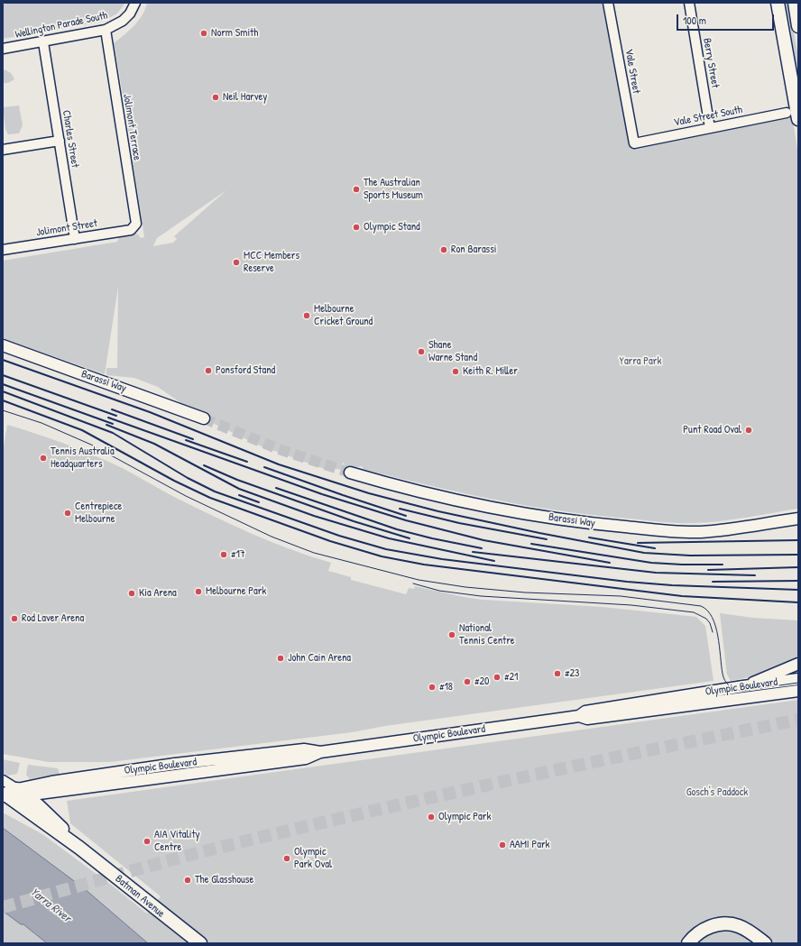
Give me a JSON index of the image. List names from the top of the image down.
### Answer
{
  "streets": {
    "highway": ["Batman Avenue"],
    "main road": ["Barassi Way", "Olympic Boulevard"],
    "street": [
      "Wellington Parade South",
      "Berry Street",
      "Vale Street",
      "Vale Street South",
      "Jolimont Terrace",
      "Charles Street",
      "Jolimont Street"
    ]
  },
  "crossings": [
    ["Wellington Parade South", "Jolimont Terrace"],
    ["Wellington Parade South", "Charles Street"],
    ["Berry Street", "Vale Street South"],
    ["Vale Street", "Vale Street South"],
    ["Jolimont Terrace", "Jolimont Street"],
    ["Charles Street", "Jolimont Street"],
    ["Olympic Boulevard", "Batman Avenue"]
  ],
  "water": ["Yarra River"],
  "parks": ["Yarra Park", "Gosch's Paddock"],
  "places": [
    "Norm Smith",
    "Neil Harvey",
    "The Australian Sports Museum",
    "Olympic Stand",
    "Ron Barassi",
    "MCC Members Reserve",
    "Melbourne Cricket Ground",
    "Shane Warne Stand",
    "Ponsford Stand",
    "Keith R. Miller",
    "Punt Road Oval",
    "Tennis Australia Headquarters",
    "Centrepiece Melbourne",
    "#17",
    "Melbourne Park",
    "Kia Arena",
    "Rod Laver Arena",
    "National Tennis Centre",
    "John Cain Arena",
    "#23",
    "#21",
    "#20",
    "#18",
    "Olympic Park",
    "AIA Vitality Centre",
    "AAMI Park",
    "Olympic Park Oval",
    "The Glasshouse"
  ],
  "scale_bar": "100 m"
}
